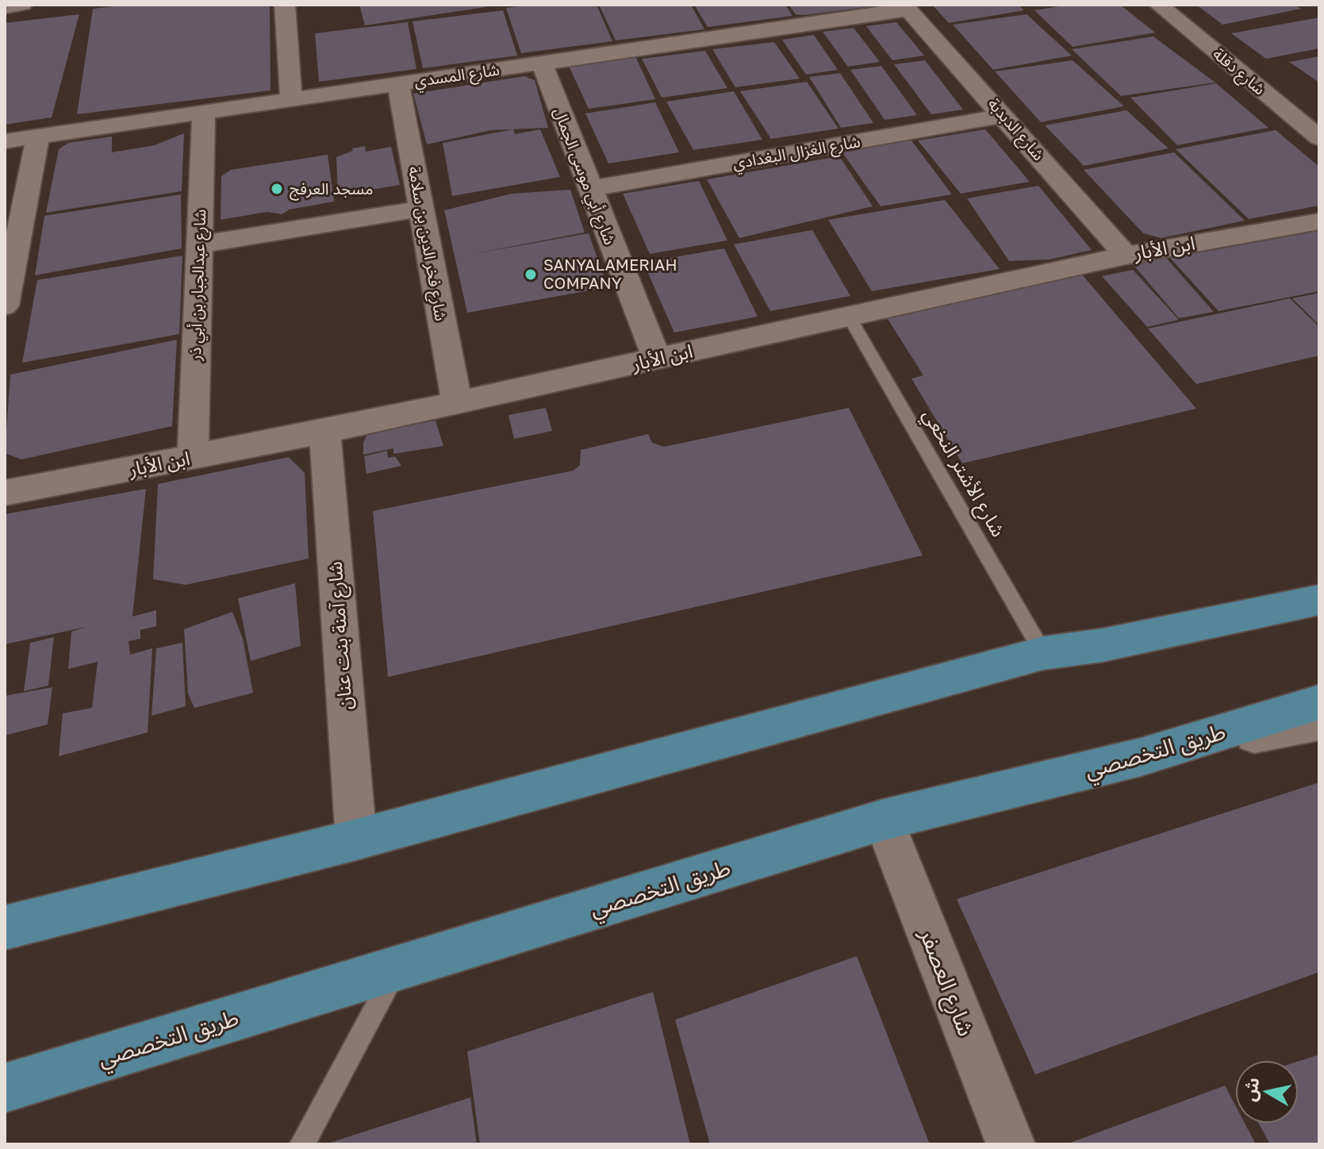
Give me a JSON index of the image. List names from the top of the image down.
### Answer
{
  "streets": {
    "main road": ["طريق التخصصي"],
    "street": [
      "شارع دقلة",
      "شارع المسدي",
      "شارع الدبدبة",
      "شارع الغزال البغدادي",
      "شارع أبي موسى الجمال",
      "شارع فخر الدين بن سلامة",
      "ابن الأبار",
      "شارع عبدالجبار بن أبي ذر",
      "شارع آمنة بنت عنان",
      "شارع العصفر"
    ],
    "lane": ["شارع الأشتر النخعي"]
  },
  "crossings": [
    ["شارع المسدي", "شارع الدبدبة"],
    ["شارع المسدي", "شارع أبي موسى الجمال"],
    ["شارع المسدي", "شارع فخر الدين بن سلامة"],
    ["شارع المسدي", "شارع عبدالجبار بن أبي ذر"],
    ["شارع الدبدبة", "شارع الغزال البغدادي"],
    ["شارع الدبدبة", "ابن الأبار"],
    ["شارع الغزال البغدادي", "شارع أبي موسى الجمال"],
    ["شارع أبي موسى الجمال", "ابن الأبار"],
    ["شارع فخر الدين بن سلامة", "ابن الأبار"],
    ["ابن الأبار", "شارع عبدالجبار بن أبي ذر"],
    ["ابن الأبار", "شارع الأشتر النخعي"],
    ["ابن الأبار", "شارع آمنة بنت عنان"],
    ["طريق التخصصي", "شارع العصفر"]
  ],
  "places": ["مسجد العرفج", "SANYALAMERIAH COMPANY"],
  "north": "left"
}
